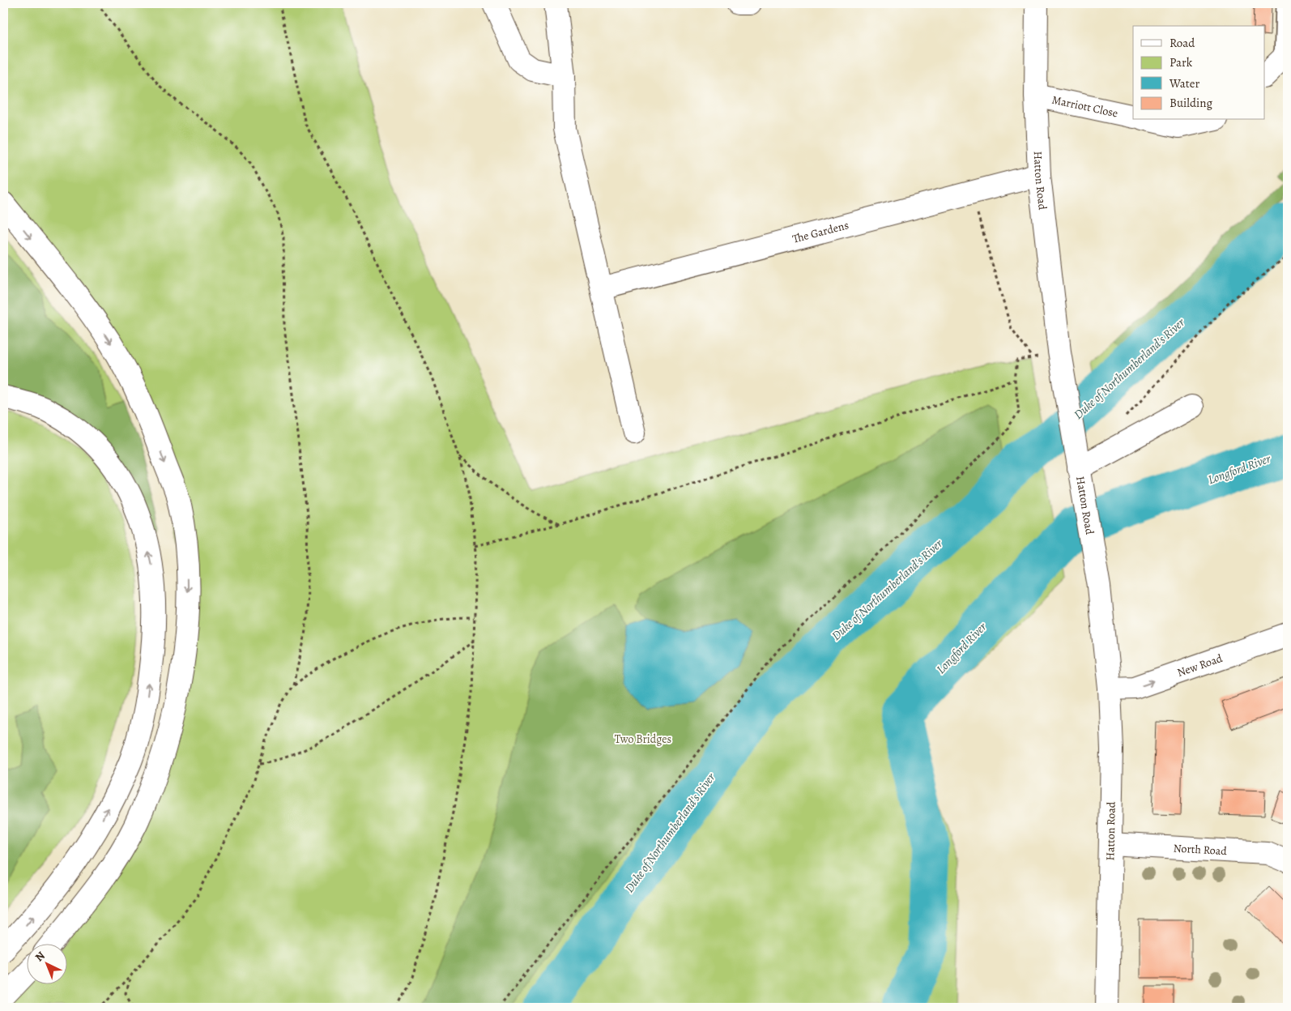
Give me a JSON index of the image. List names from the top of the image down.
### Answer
{
  "streets": {
    "main road": [
      "Marriott Close",
      "Hatton Road",
      "The Gardens",
      "New Road",
      "North Road"
    ]
  },
  "crossings": [
    ["Marriott Close", "Hatton Road"],
    ["Hatton Road", "The Gardens"],
    ["Hatton Road", "New Road"],
    ["Hatton Road", "North Road"]
  ],
  "one_way": ["New Road"],
  "water": ["Duke of Northumberland's River", "Longford River"],
  "parks": ["Two Bridges"],
  "legend": [
    "Road",
    "Park",
    "Water",
    "Building"
  ],
  "north": "top left"
}
